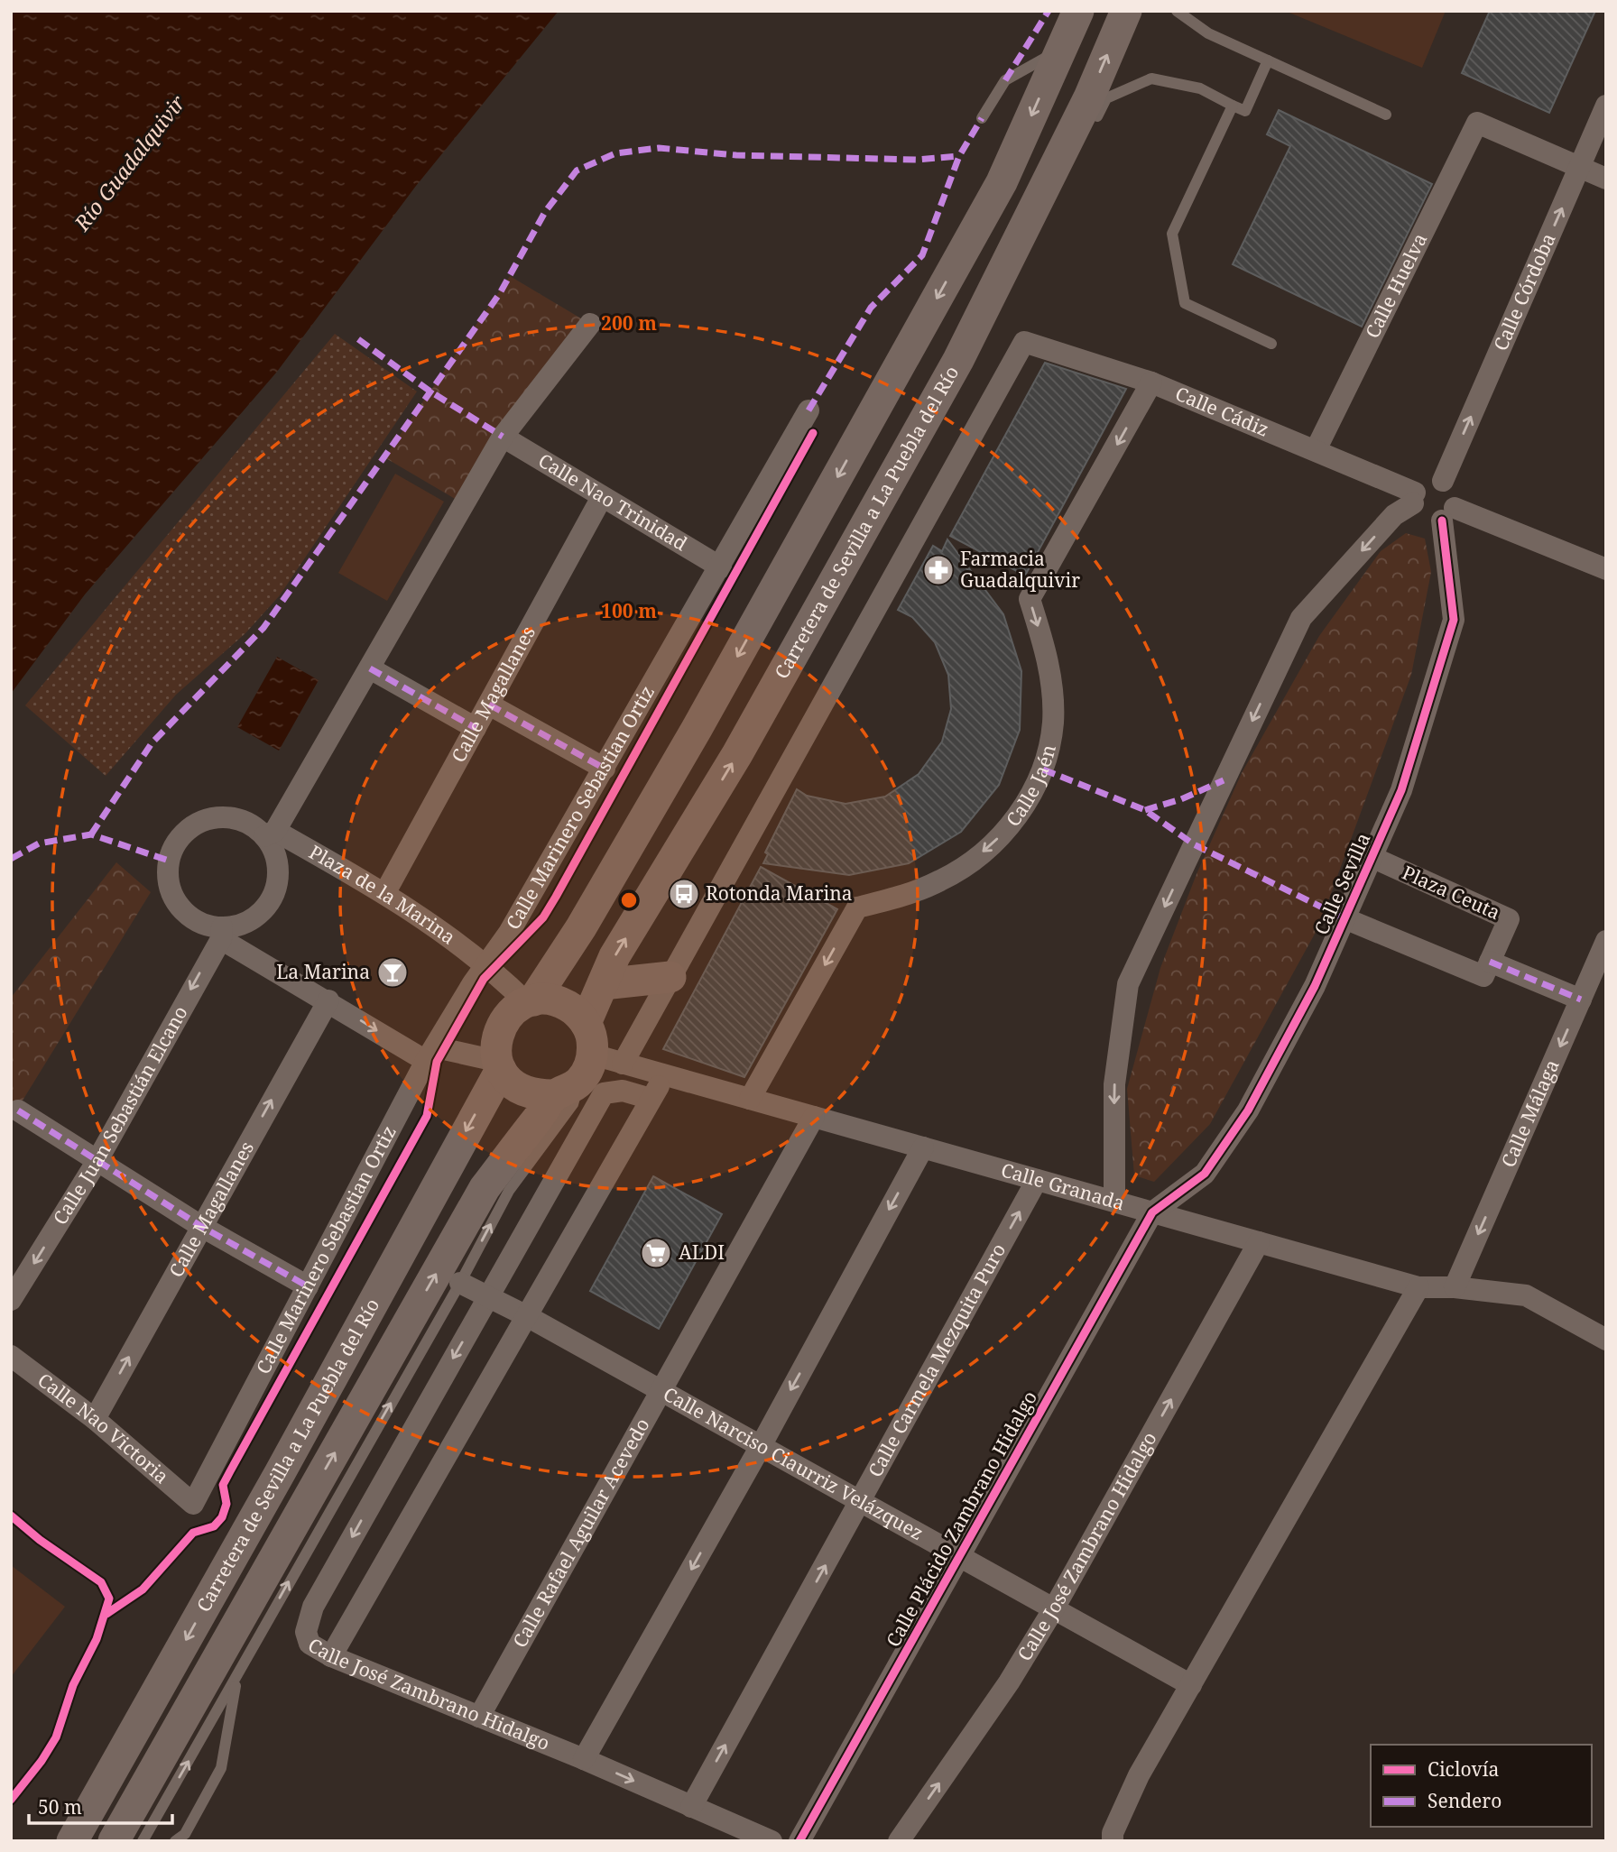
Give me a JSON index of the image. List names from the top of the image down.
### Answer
{
  "streets": {
    "main road": ["Carretera de Sevilla a La Puebla del Río"],
    "street": [
      "Calle Huelva",
      "Calle Córdoba",
      "Calle Cádiz",
      "Calle Nao Trinidad",
      "Calle Magallanes",
      "Calle Jaén",
      "Calle Marinero Sebastian Ortiz",
      "Calle Sevilla",
      "Plaza Ceuta",
      "Plaza de la Marina",
      "Calle Málaga",
      "Calle Juan Sebastián Elcano",
      "Calle Granada",
      "Calle Carmela Mezquita Puro",
      "Calle Nao Victoria",
      "Calle Narciso Ciaurriz Velázquez",
      "Calle Plácido Zambrano Hidalgo",
      "Calle Rafael Aguilar Acevedo",
      "Calle José Zambrano Hidalgo"
    ]
  },
  "crossings": [
    ["Calle Huelva", "Calle Córdoba"],
    ["Calle Huelva", "Calle Cádiz"],
    ["Calle Córdoba", "Calle Cádiz"],
    ["Calle Córdoba", "Calle Sevilla"],
    ["Calle Cádiz", "Calle Jaén"],
    ["Calle Cádiz", "Calle Sevilla"],
    ["Calle Nao Trinidad", "Calle Magallanes"],
    ["Calle Nao Trinidad", "Calle Marinero Sebastian Ortiz"],
    ["Carretera de Sevilla a La Puebla del Río", "Plaza de la Marina"],
    ["Carretera de Sevilla a La Puebla del Río", "Calle Granada"],
    ["Calle Magallanes", "Plaza de la Marina"],
    ["Calle Magallanes", "Calle Nao Victoria"],
    ["Calle Jaén", "Calle Granada"],
    ["Calle Marinero Sebastian Ortiz", "Plaza de la Marina"],
    ["Calle Marinero Sebastian Ortiz", "Calle Nao Victoria"],
    ["Calle Sevilla", "Plaza Ceuta"],
    ["Calle Sevilla", "Calle Granada"],
    ["Calle Sevilla", "Calle Plácido Zambrano Hidalgo"],
    ["Plaza de la Marina", "Calle Juan Sebastián Elcano"],
    ["Plaza de la Marina", "Calle Granada"],
    ["Calle Málaga", "Calle Granada"],
    ["Calle Granada", "Calle Carmela Mezquita Puro"],
    ["Calle Granada", "Calle Plácido Zambrano Hidalgo"],
    ["Calle Granada", "Calle Rafael Aguilar Acevedo"],
    ["Calle Granada", "Calle José Zambrano Hidalgo"],
    ["Calle Carmela Mezquita Puro", "Calle Narciso Ciaurriz Velázquez"],
    ["Calle Carmela Mezquita Puro", "Calle José Zambrano Hidalgo"],
    ["Calle Narciso Ciaurriz Velázquez", "Calle Plácido Zambrano Hidalgo"],
    ["Calle Narciso Ciaurriz Velázquez", "Calle Rafael Aguilar Acevedo"],
    ["Calle Narciso Ciaurriz Velázquez", "Calle José Zambrano Hidalgo"],
    ["Calle Rafael Aguilar Acevedo", "Calle José Zambrano Hidalgo"]
  ],
  "one_way": [
    "Calle Córdoba",
    "Calle Magallanes",
    "Calle Málaga",
    "Calle Juan Sebastián Elcano"
  ],
  "water": ["Río Guadalquivir"],
  "places": {
    "pharmacy": ["Farmacia Guadalquivir"],
    "bus stop": ["Rotonda Marina"],
    "bar": ["La Marina"],
    "supermarket": ["ALDI"]
  },
  "legend": ["Ciclovía", "Sendero"],
  "scale_bar": "50 m",
  "rings": ["200 m", "100 m"]
}
